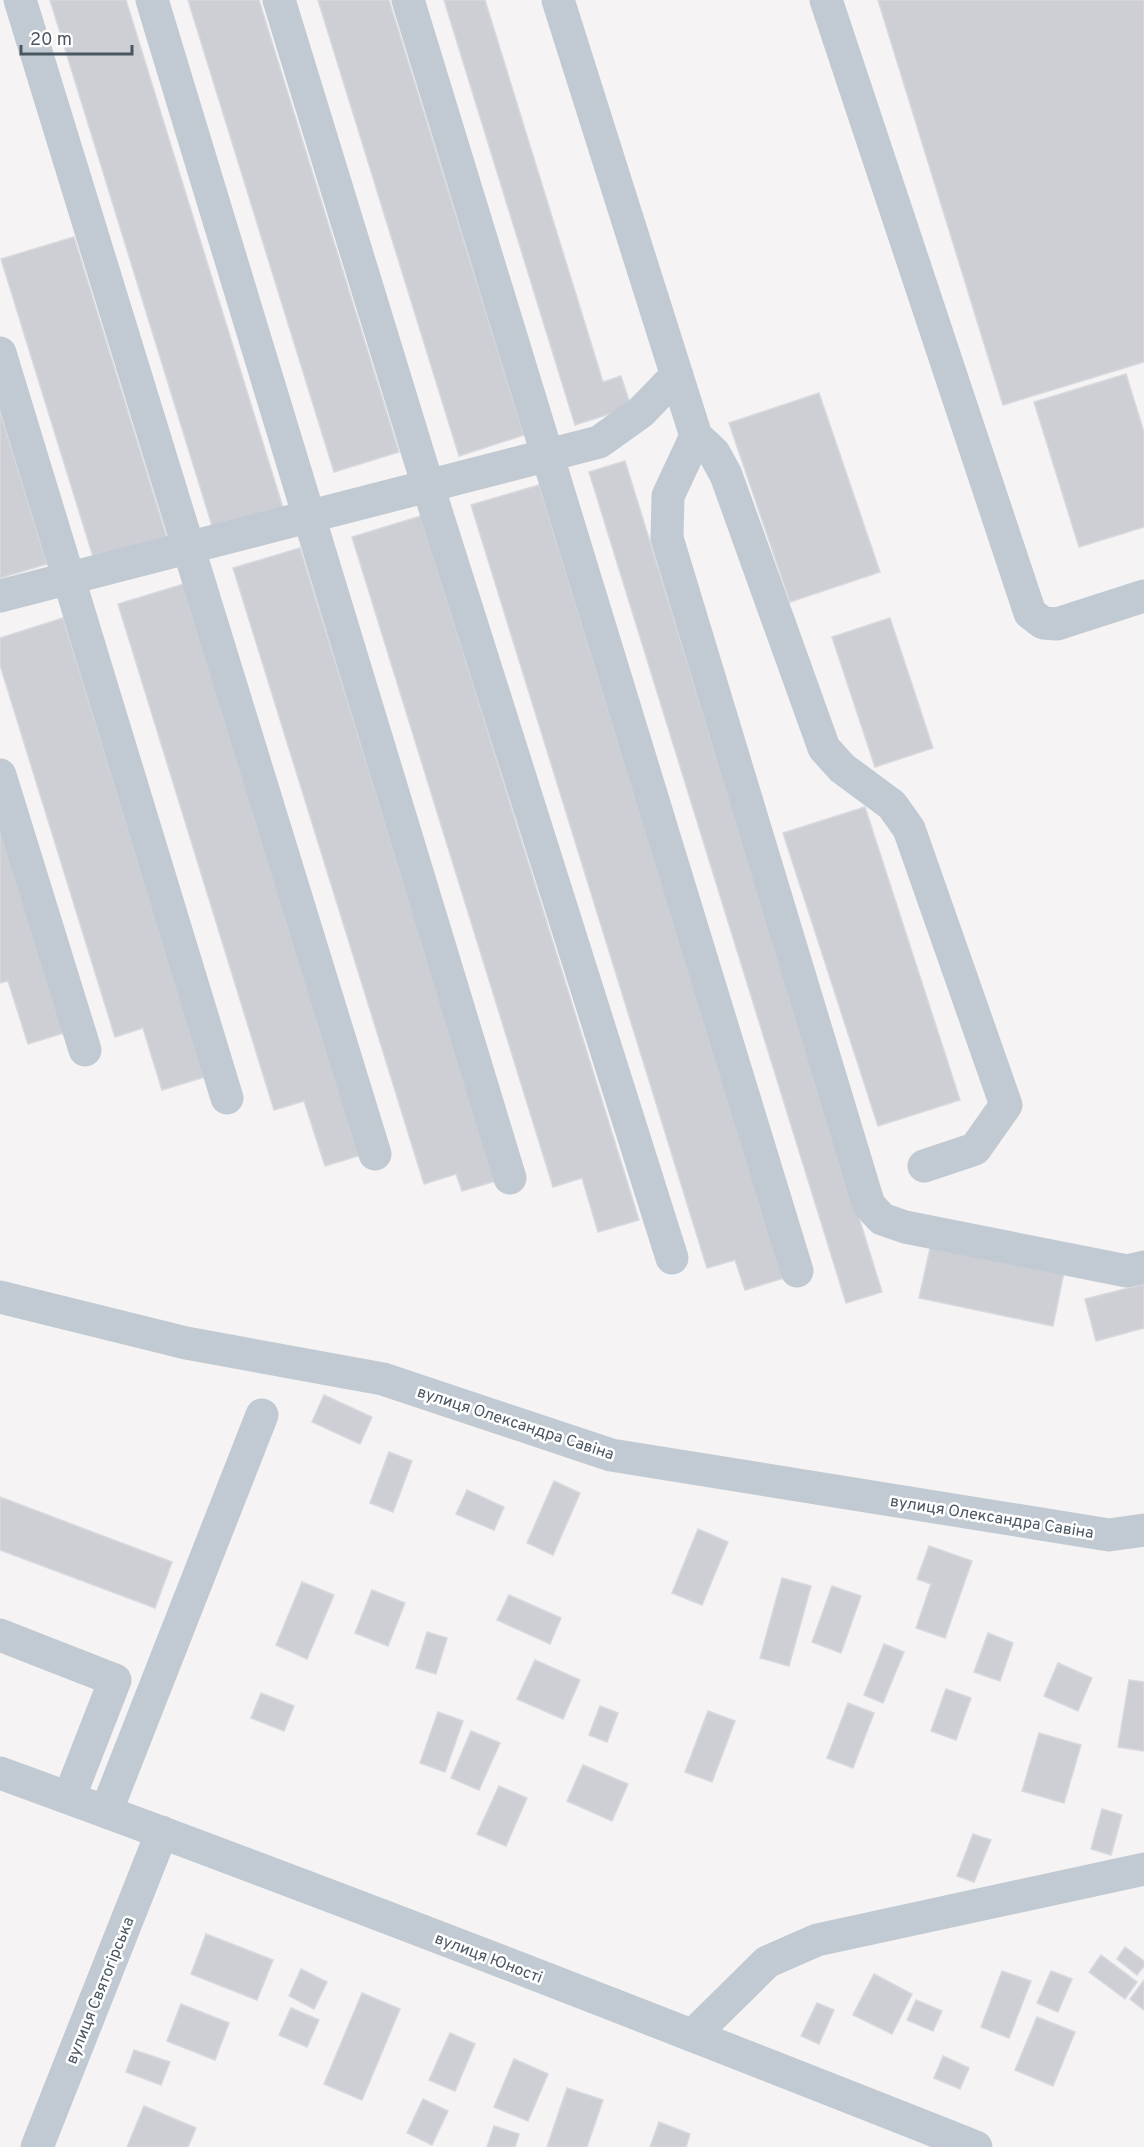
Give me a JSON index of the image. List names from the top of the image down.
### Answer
{
  "streets": {
    "street": ["вулиця Олександра Савіна", "вулиця Юності", "вулиця Святогірська"]
  },
  "crossings": [
    ["вулиця Юності", "вулиця Святогірська"]
  ],
  "scale_bar": "20 m"
}
